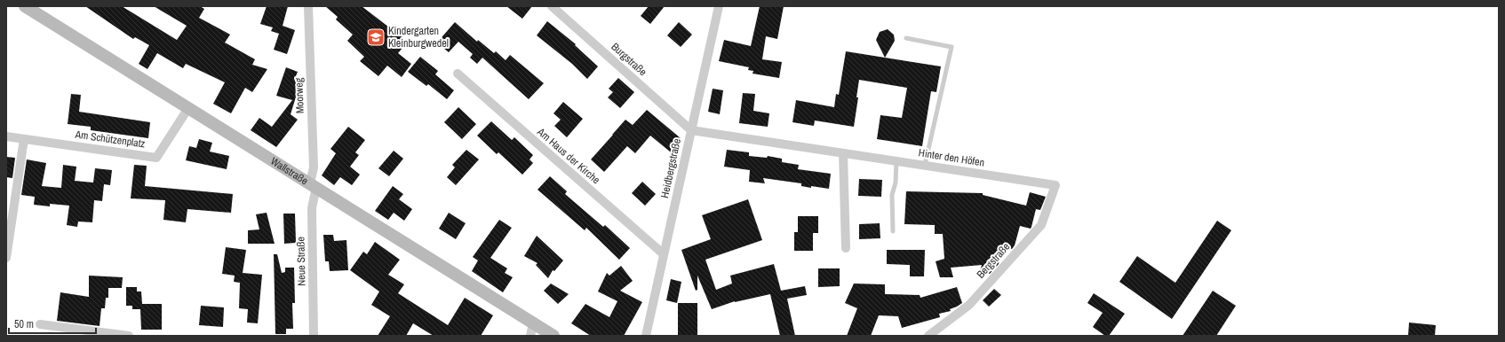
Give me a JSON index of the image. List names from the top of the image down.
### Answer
{
  "streets": {
    "street": [
      "Burgstraße",
      "Moorweg",
      "Am Schützenplatz",
      "Am Haus der Kirche",
      "Hinter den Höfen",
      "Heidbergstraße",
      "Wallstraße",
      "Bergstraße",
      "Neue Straße"
    ]
  },
  "crossings": [
    ["Burgstraße", "Hinter den Höfen"],
    ["Burgstraße", "Heidbergstraße"],
    ["Moorweg", "Wallstraße"],
    ["Moorweg", "Neue Straße"],
    ["Am Schützenplatz", "Wallstraße"],
    ["Am Haus der Kirche", "Heidbergstraße"],
    ["Hinter den Höfen", "Heidbergstraße"],
    ["Hinter den Höfen", "Bergstraße"],
    ["Wallstraße", "Neue Straße"]
  ],
  "places": {
    "school or university": ["Kindergarten Kleinburgwedel"]
  },
  "scale_bar": "50 m"
}
